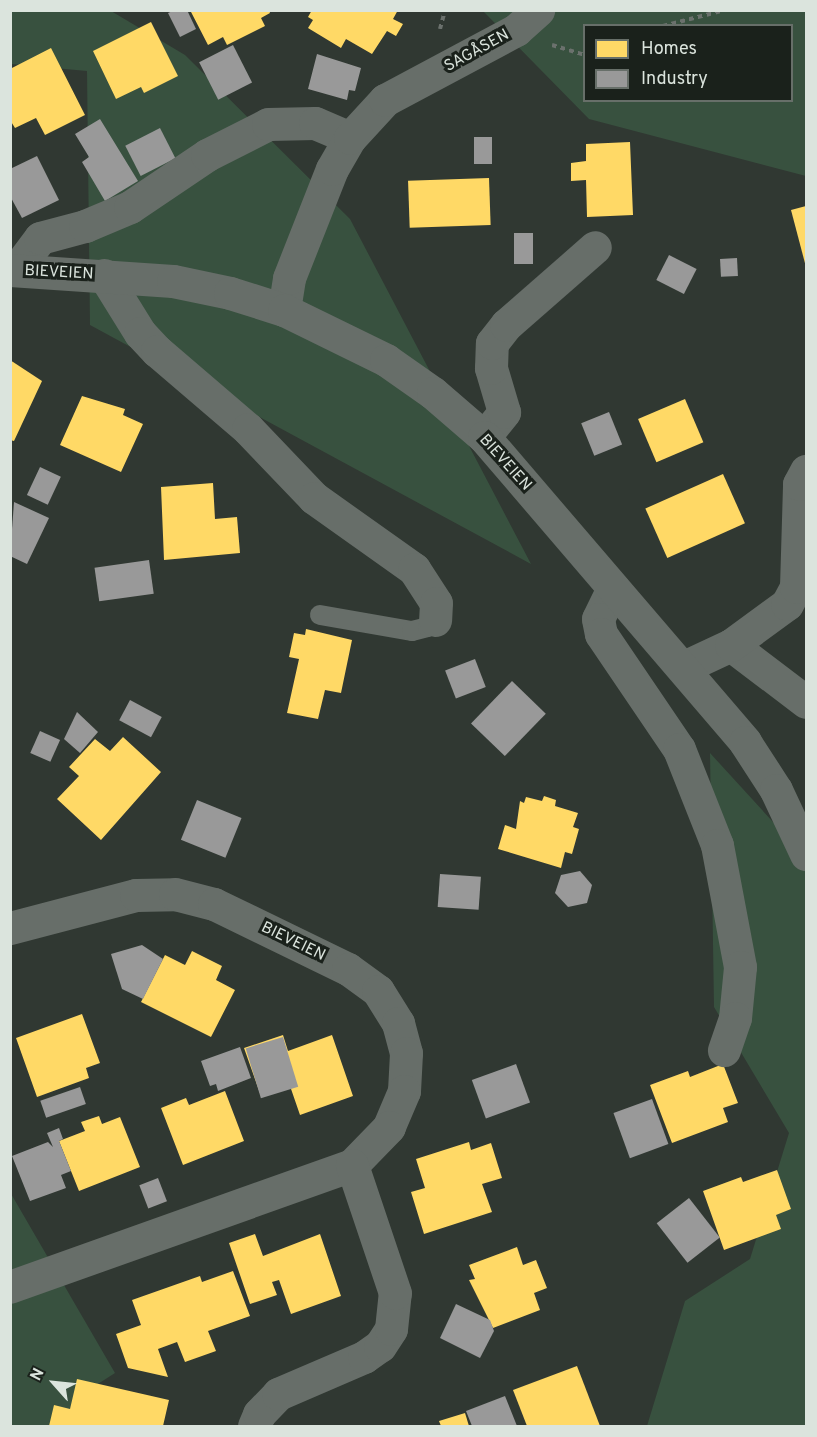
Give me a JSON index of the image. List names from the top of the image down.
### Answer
{
  "streets": {
    "street": ["SAGÅSEN", "BIEVEIEN"]
  },
  "legend": ["Homes", "Industry"],
  "north": "top left"
}
